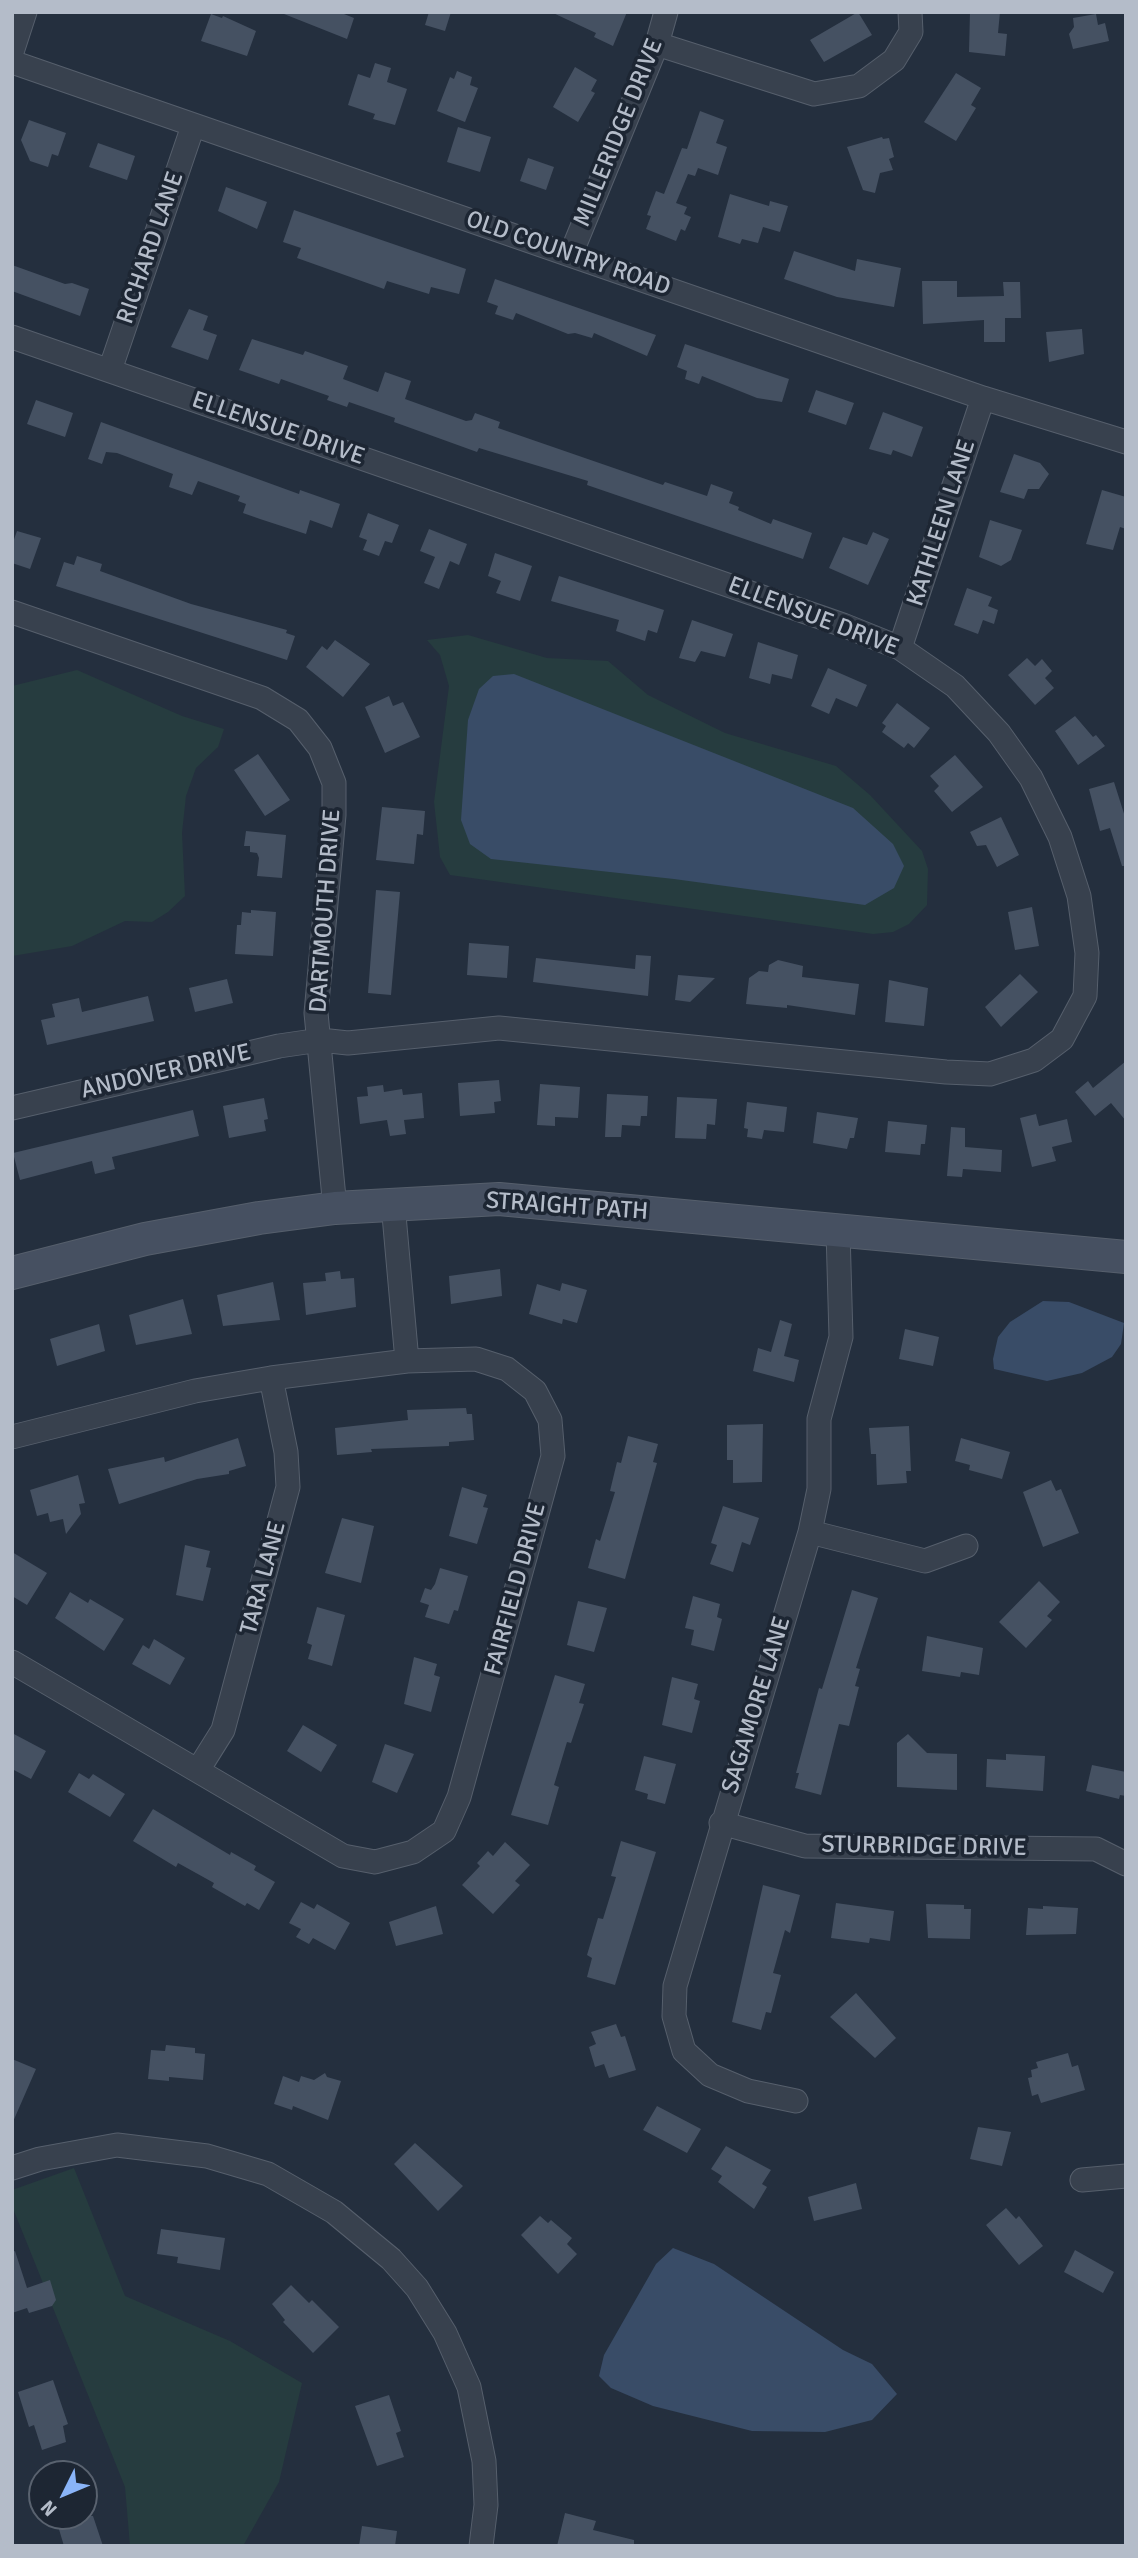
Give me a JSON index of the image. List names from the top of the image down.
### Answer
{
  "streets": {
    "main road": ["STRAIGHT PATH"],
    "street": [
      "MILLERIDGE DRIVE",
      "RICHARD LANE",
      "OLD COUNTRY ROAD",
      "ELLENSUE DRIVE",
      "KATHLEEN LANE",
      "DARTMOUTH DRIVE",
      "ANDOVER DRIVE",
      "TARA LANE",
      "FAIRFIELD DRIVE",
      "SAGAMORE LANE",
      "STURBRIDGE DRIVE"
    ]
  },
  "crossings": [
    ["MILLERIDGE DRIVE", "OLD COUNTRY ROAD"],
    ["RICHARD LANE", "OLD COUNTRY ROAD"],
    ["RICHARD LANE", "ELLENSUE DRIVE"],
    ["OLD COUNTRY ROAD", "KATHLEEN LANE"],
    ["ELLENSUE DRIVE", "KATHLEEN LANE"],
    ["ELLENSUE DRIVE", "DARTMOUTH DRIVE"],
    ["ELLENSUE DRIVE", "ANDOVER DRIVE"],
    ["DARTMOUTH DRIVE", "ANDOVER DRIVE"],
    ["DARTMOUTH DRIVE", "STRAIGHT PATH"],
    ["STRAIGHT PATH", "SAGAMORE LANE"],
    ["TARA LANE", "FAIRFIELD DRIVE"],
    ["SAGAMORE LANE", "STURBRIDGE DRIVE"]
  ],
  "north": "bottom left"
}
